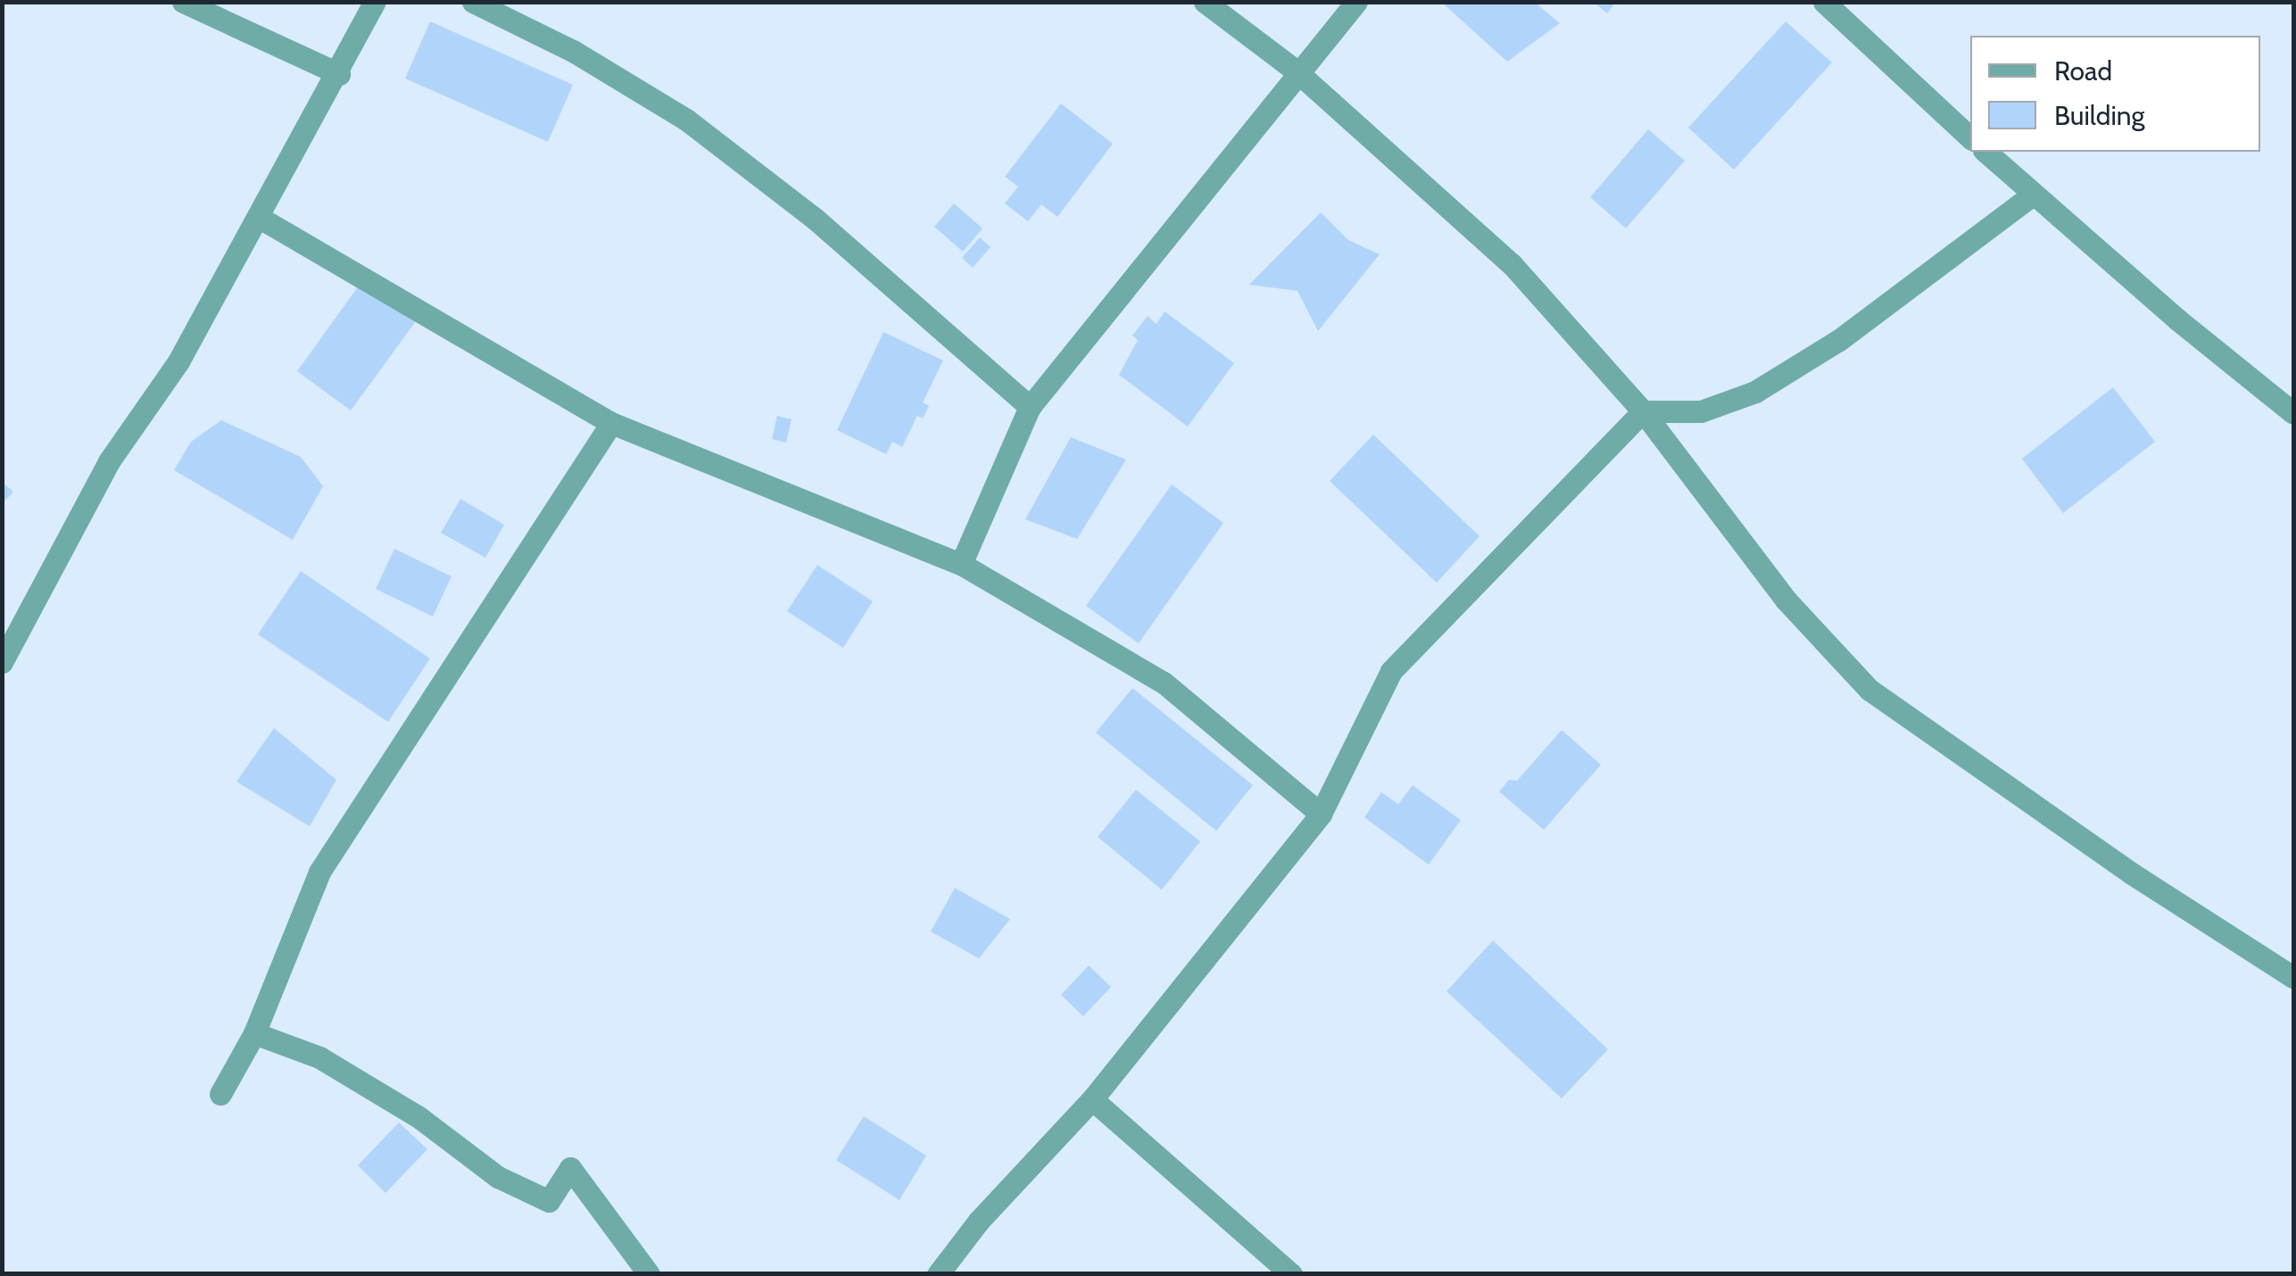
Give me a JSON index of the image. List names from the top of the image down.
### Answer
{
  "legend": ["Road", "Building"]
}
